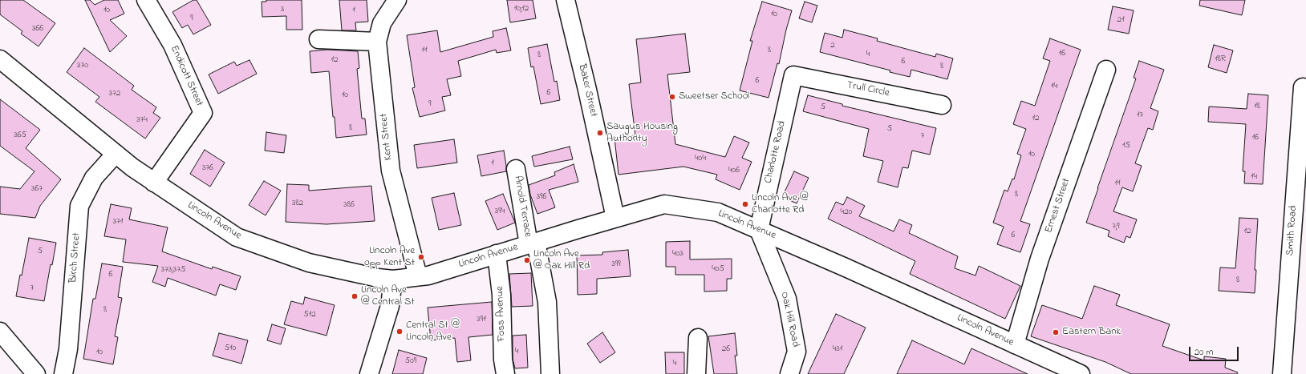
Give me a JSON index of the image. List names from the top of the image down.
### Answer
{
  "streets": {
    "street": [
      "Endicott Street",
      "Trull Circle",
      "Baker Street",
      "Kent Street",
      "Charlotte Road",
      "Ernest Street",
      "Arnold Terrace",
      "Lincoln Avenue",
      "Smith Road",
      "Birch Street",
      "Foss Avenue",
      "Oak Hill Road"
    ]
  },
  "crossings": [
    ["Endicott Street", "Lincoln Avenue"],
    ["Trull Circle", "Charlotte Road"],
    ["Baker Street", "Lincoln Avenue"],
    ["Kent Street", "Lincoln Avenue"],
    ["Charlotte Road", "Lincoln Avenue"],
    ["Charlotte Road", "Oak Hill Road"],
    ["Ernest Street", "Lincoln Avenue"],
    ["Arnold Terrace", "Lincoln Avenue"],
    ["Lincoln Avenue", "Birch Street"],
    ["Lincoln Avenue", "Foss Avenue"],
    ["Lincoln Avenue", "Oak Hill Road"]
  ],
  "places": [
    "Sweetser School",
    "Saugus Housing Authority",
    "Lincoln Ave @ Charlotte Rd",
    "Lincoln Ave opp Kent St",
    "Lincoln Ave @ Oak Hill Rd",
    "Lincoln Ave @ Central St",
    "Central St @ Lincoln Ave",
    "Eastern Bank"
  ],
  "house_numbers": [
    "10;12",
    "3",
    "10",
    "1",
    "10",
    "9",
    "21",
    "366",
    "2",
    "11",
    "8",
    "16",
    "4",
    "8",
    "18R",
    "12",
    "6",
    "370",
    "8",
    "6",
    "14",
    "6",
    "372",
    "10",
    "9",
    "18",
    "5",
    "17",
    "12",
    "374",
    "8",
    "5",
    "365",
    "7",
    "16",
    "15",
    "10",
    "404",
    "1",
    "376",
    "406",
    "14",
    "11",
    "367",
    "8",
    "396",
    "382",
    "386",
    "394",
    "420",
    "371",
    "7;9",
    "12",
    "6",
    "5",
    "403",
    "399",
    "405",
    "373;375",
    "6",
    "8",
    "7",
    "8",
    "512",
    "391",
    "510",
    "26",
    "431",
    "4",
    "10",
    "509",
    "4"
  ],
  "scale_bar": "20 m"
}
